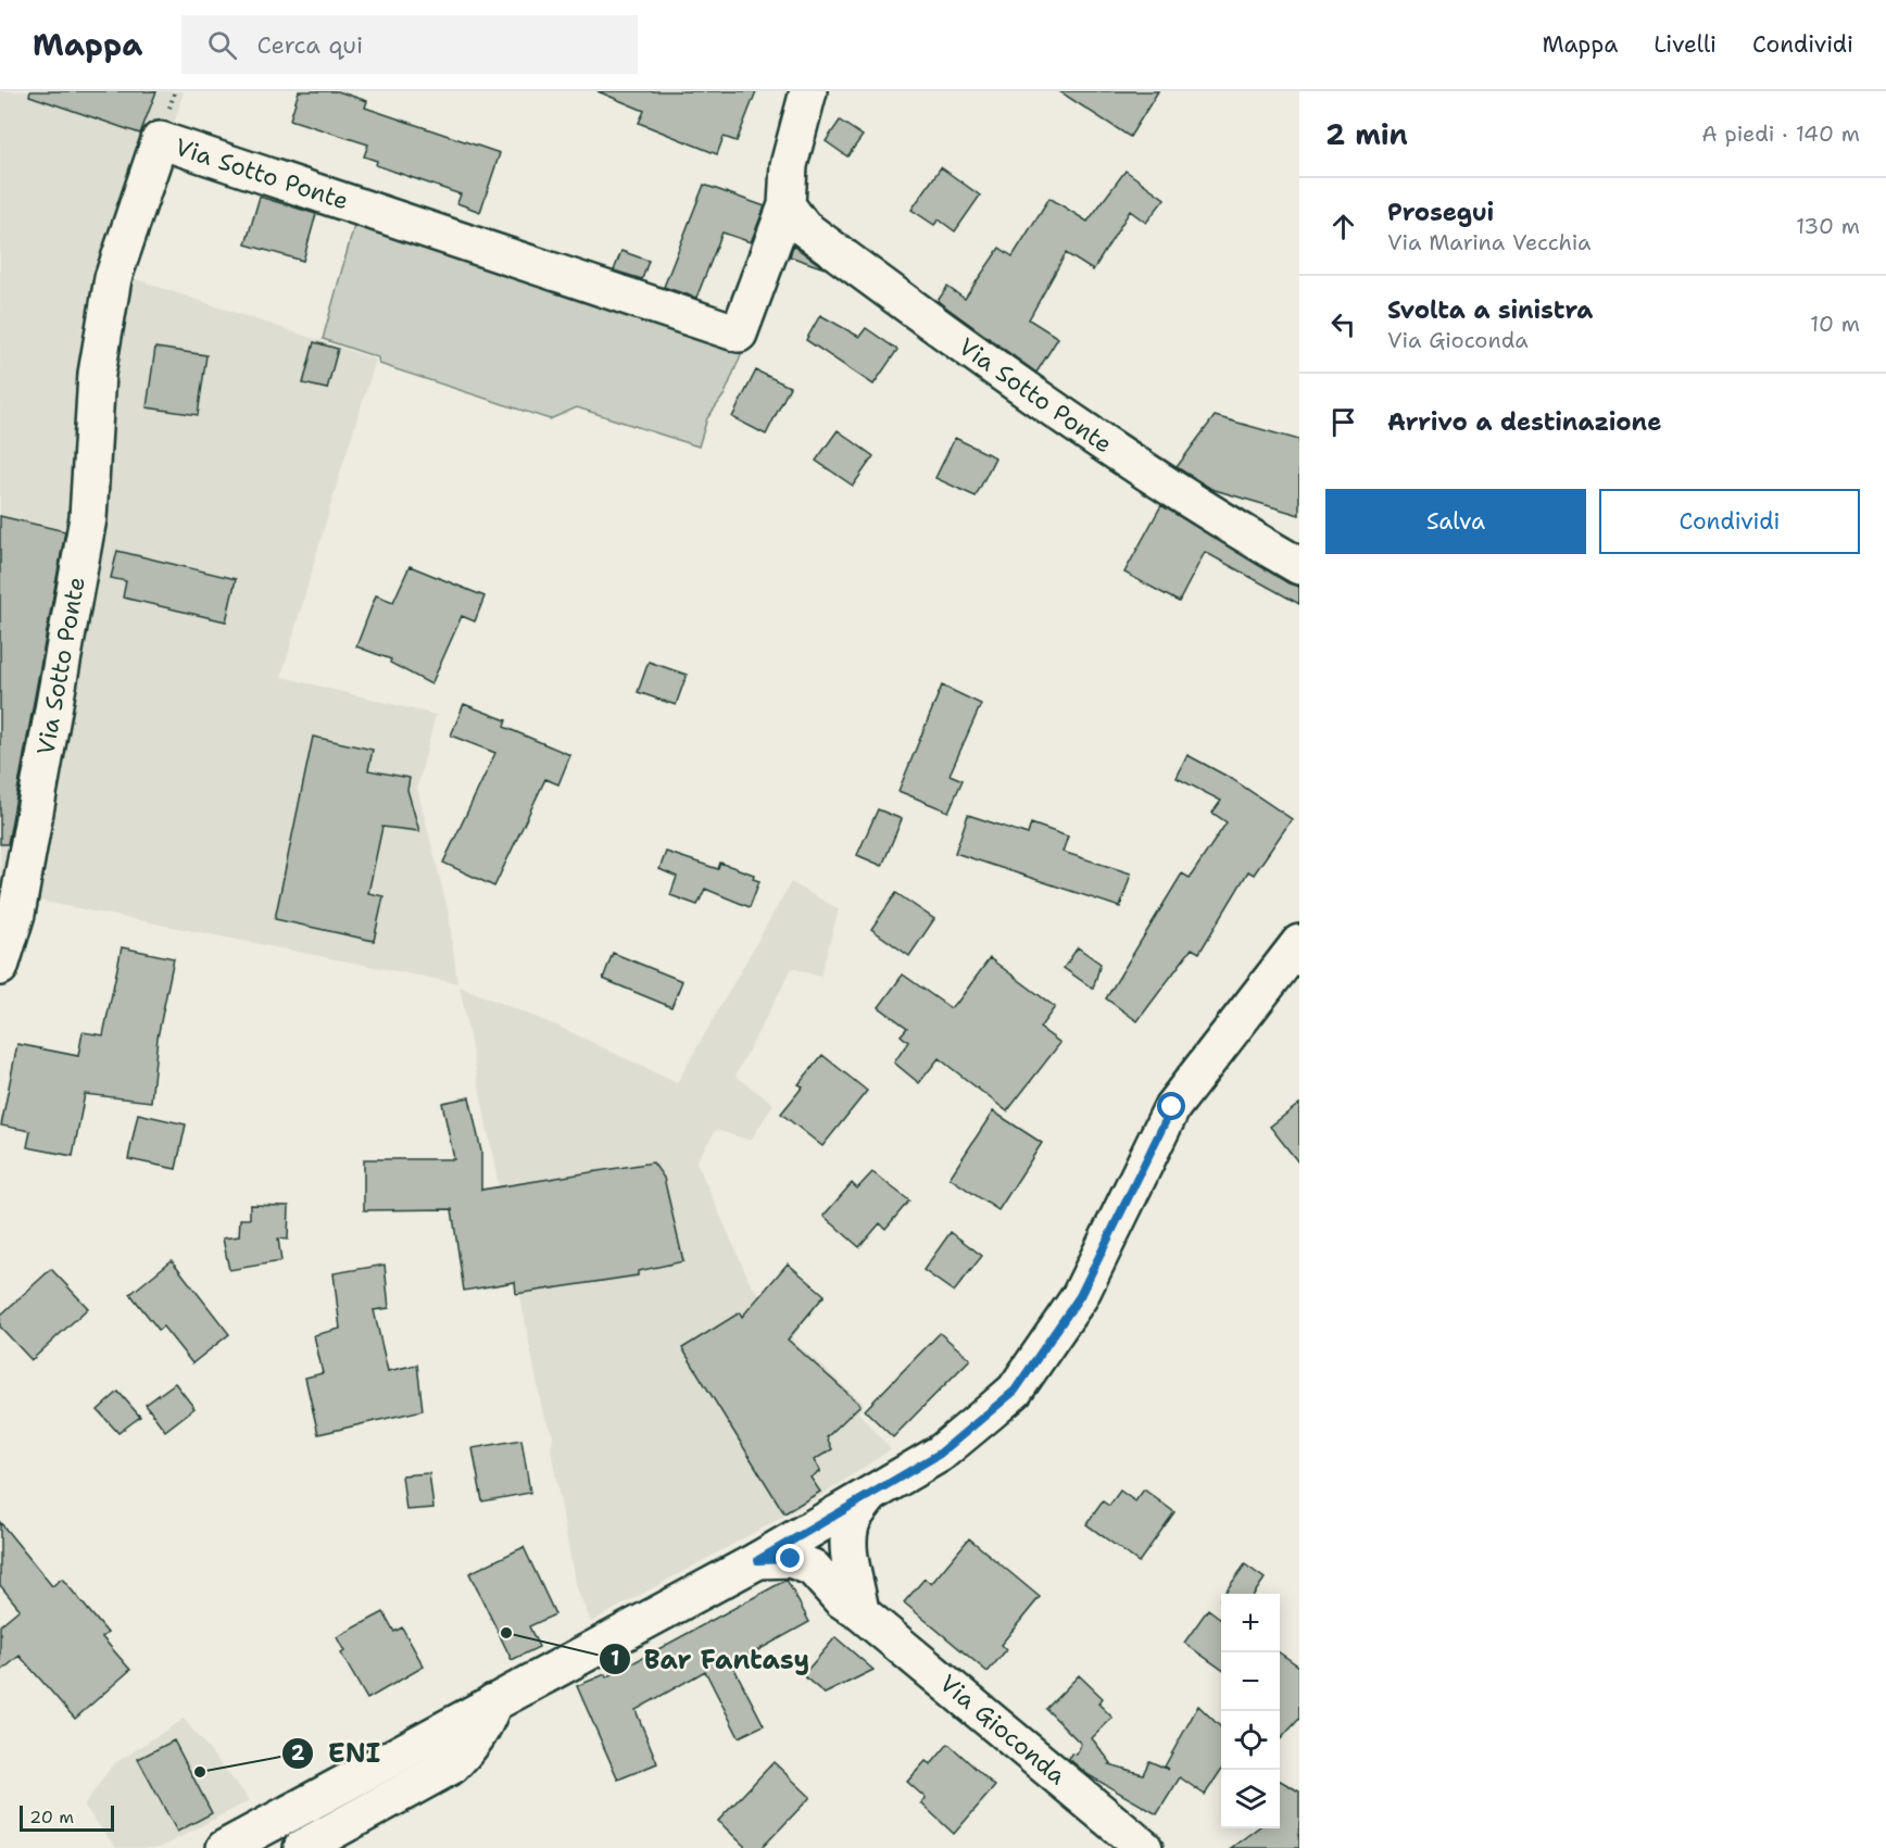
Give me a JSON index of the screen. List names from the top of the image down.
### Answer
{
  "streets": {
    "street": ["Via Sotto Ponte", "Via Gioconda"]
  },
  "places": ["Bar Fantasy", "ENI"],
  "scale_bar": "20 m",
  "page": {
    "header": "Mappa",
    "search": "Cerca qui",
    "nav": ["Mappa", "Livelli", "Condividi"],
    "heading": ["2 min", "A piedi · 140 m"],
    "list": [
      ["Prosegui", "Via Marina Vecchia", "130 m"],
      ["Svolta a sinistra", "Via Gioconda", "10 m"],
      "Arrivo a destinazione"
    ],
    "buttons": ["Salva", "Condividi"],
    "map_buttons": ["+", "−"],
    "scale": "20 m"
  }
}
